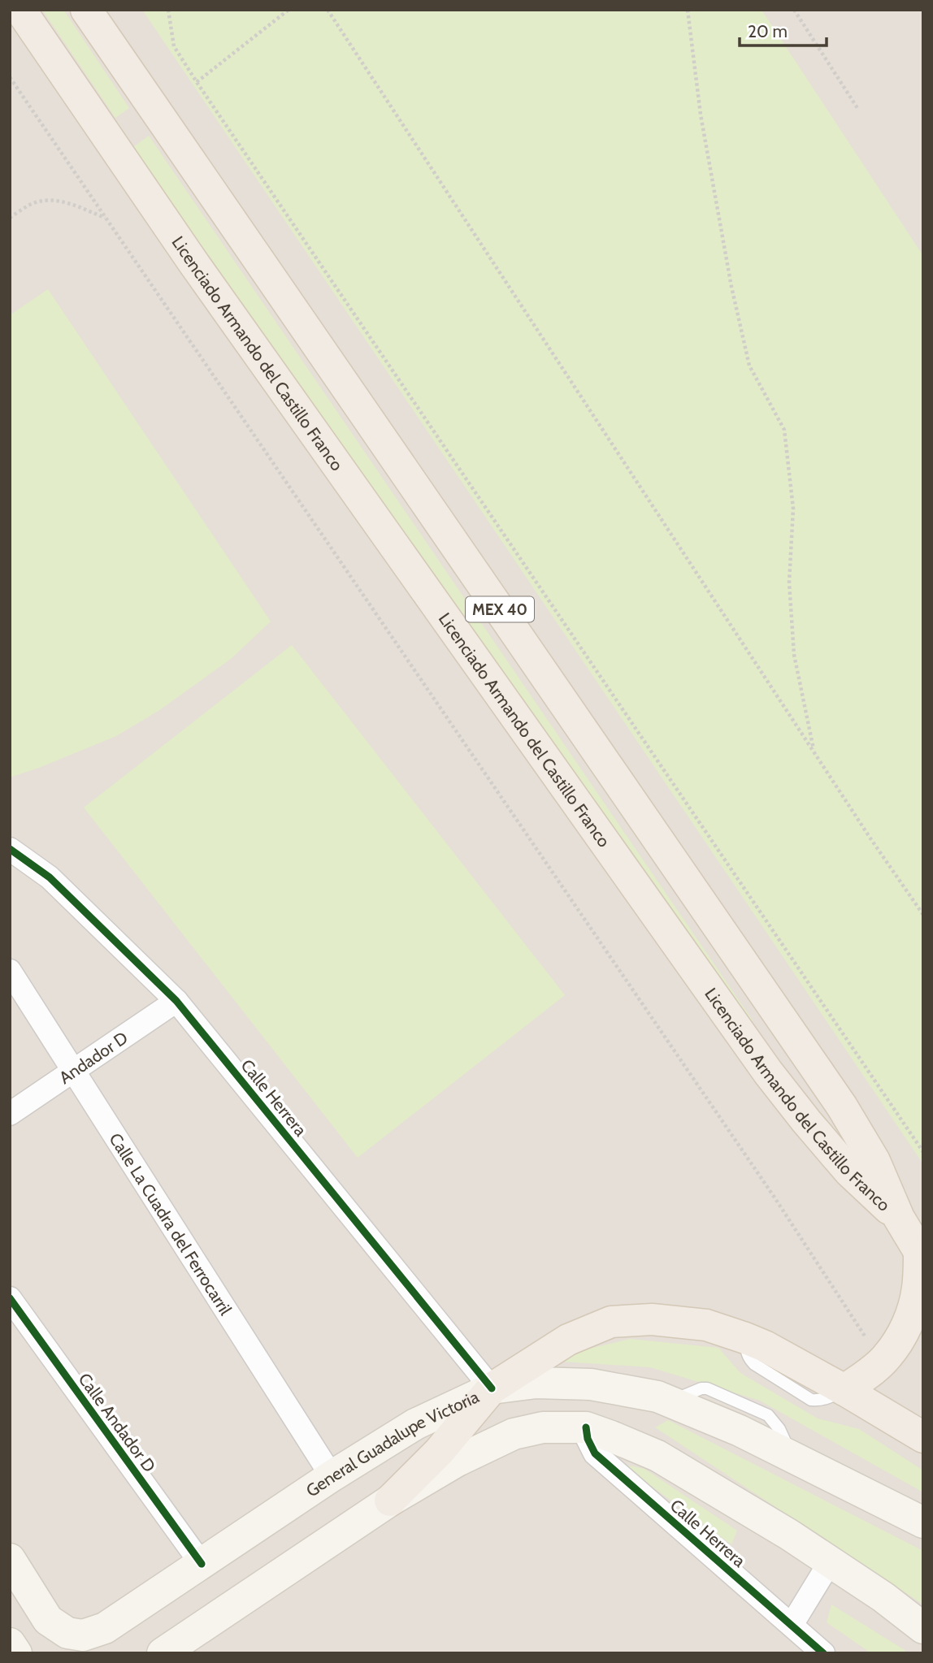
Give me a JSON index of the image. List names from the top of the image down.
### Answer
{
  "streets": {
    "main road": ["Licenciado Armando del Castillo Franco", "MEX 40", "General Guadalupe Victoria"],
    "street": [
      "Andador D",
      "Calle Herrera",
      "Calle La Cuadra del Ferrocarril",
      "Calle Andador D"
    ]
  },
  "crossings": [
    ["Licenciado Armando del Castillo Franco", "MEX 40"],
    ["Andador D", "Calle Herrera"],
    ["Andador D", "Calle La Cuadra del Ferrocarril"],
    ["Calle Herrera", "General Guadalupe Victoria"],
    ["Calle La Cuadra del Ferrocarril", "General Guadalupe Victoria"],
    ["Calle Andador D", "General Guadalupe Victoria"]
  ],
  "scale_bar": "20 m"
}
